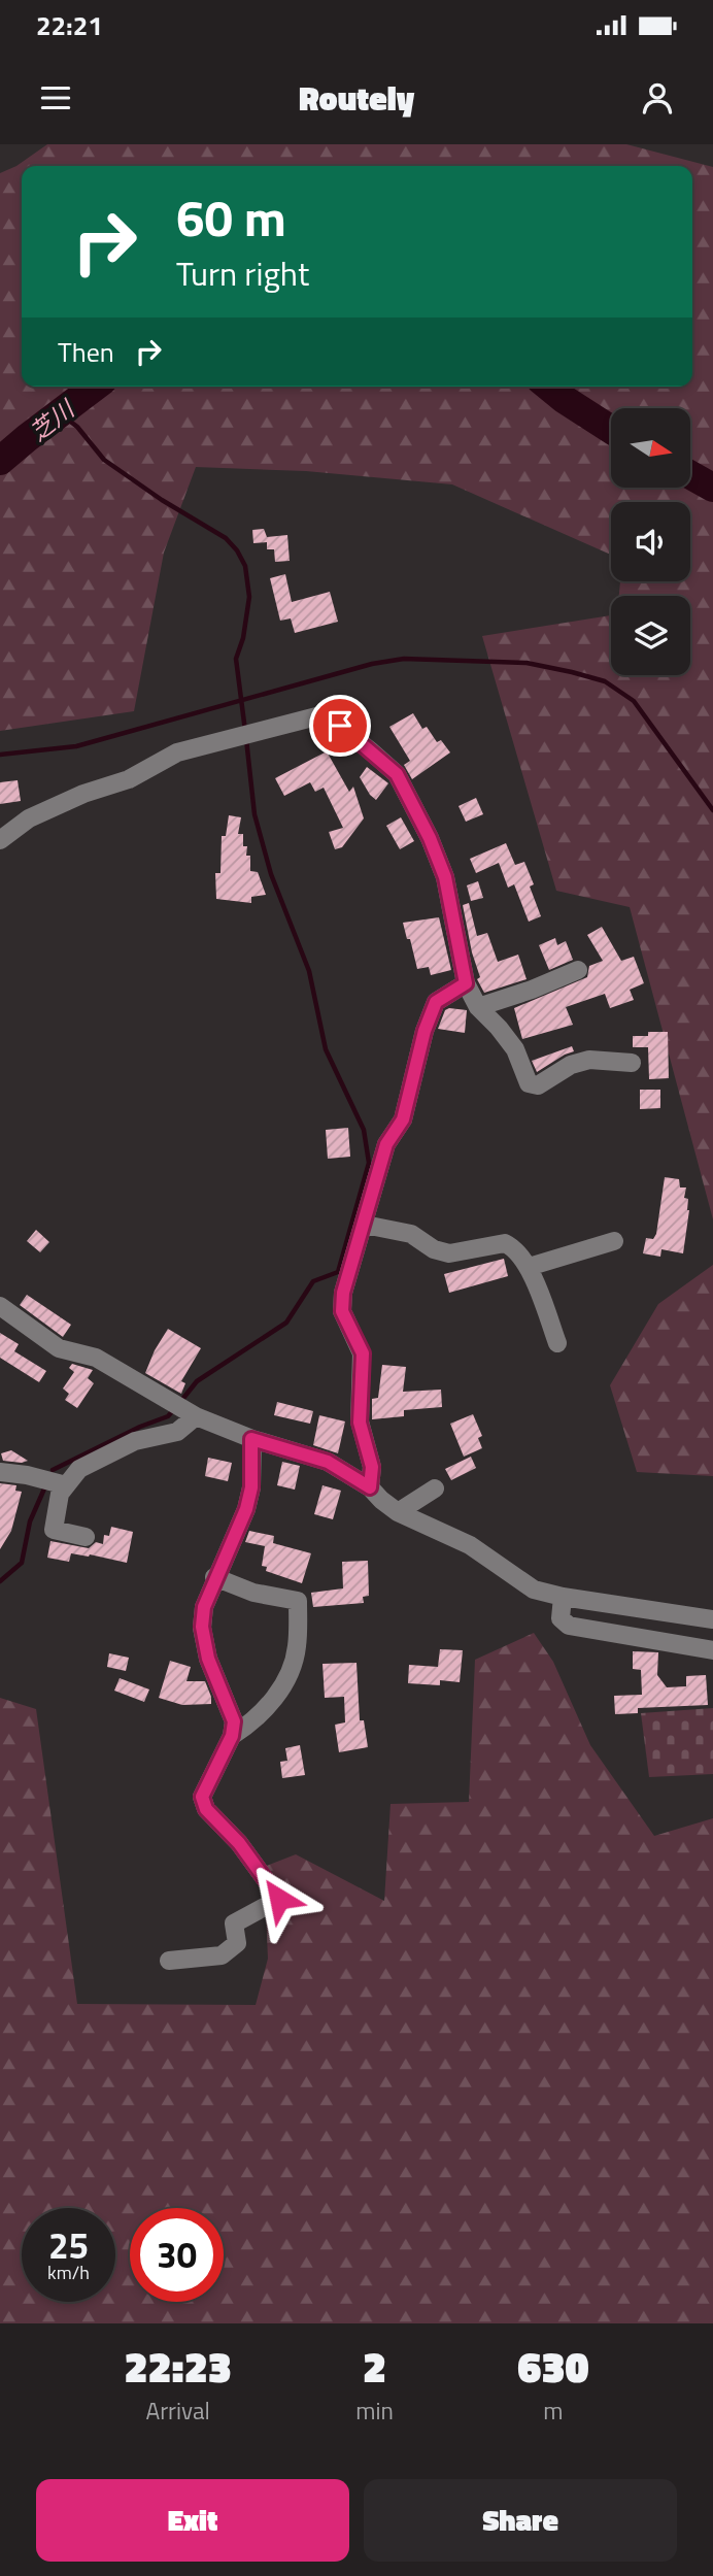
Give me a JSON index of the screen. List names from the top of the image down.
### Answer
{
  "water": ["芝川"],
  "north": "right",
  "page": {
    "status": "22:21",
    "header": "Routely",
    "turn": ["60 m", "Turn right"],
    "then": "Then",
    "speed": "25 km/h",
    "limit": "30",
    "eta": [
      "22:23",
      "Arrival",
      "2",
      "min",
      "630",
      "m"
    ],
    "buttons": ["Exit", "Share"]
  }
}
